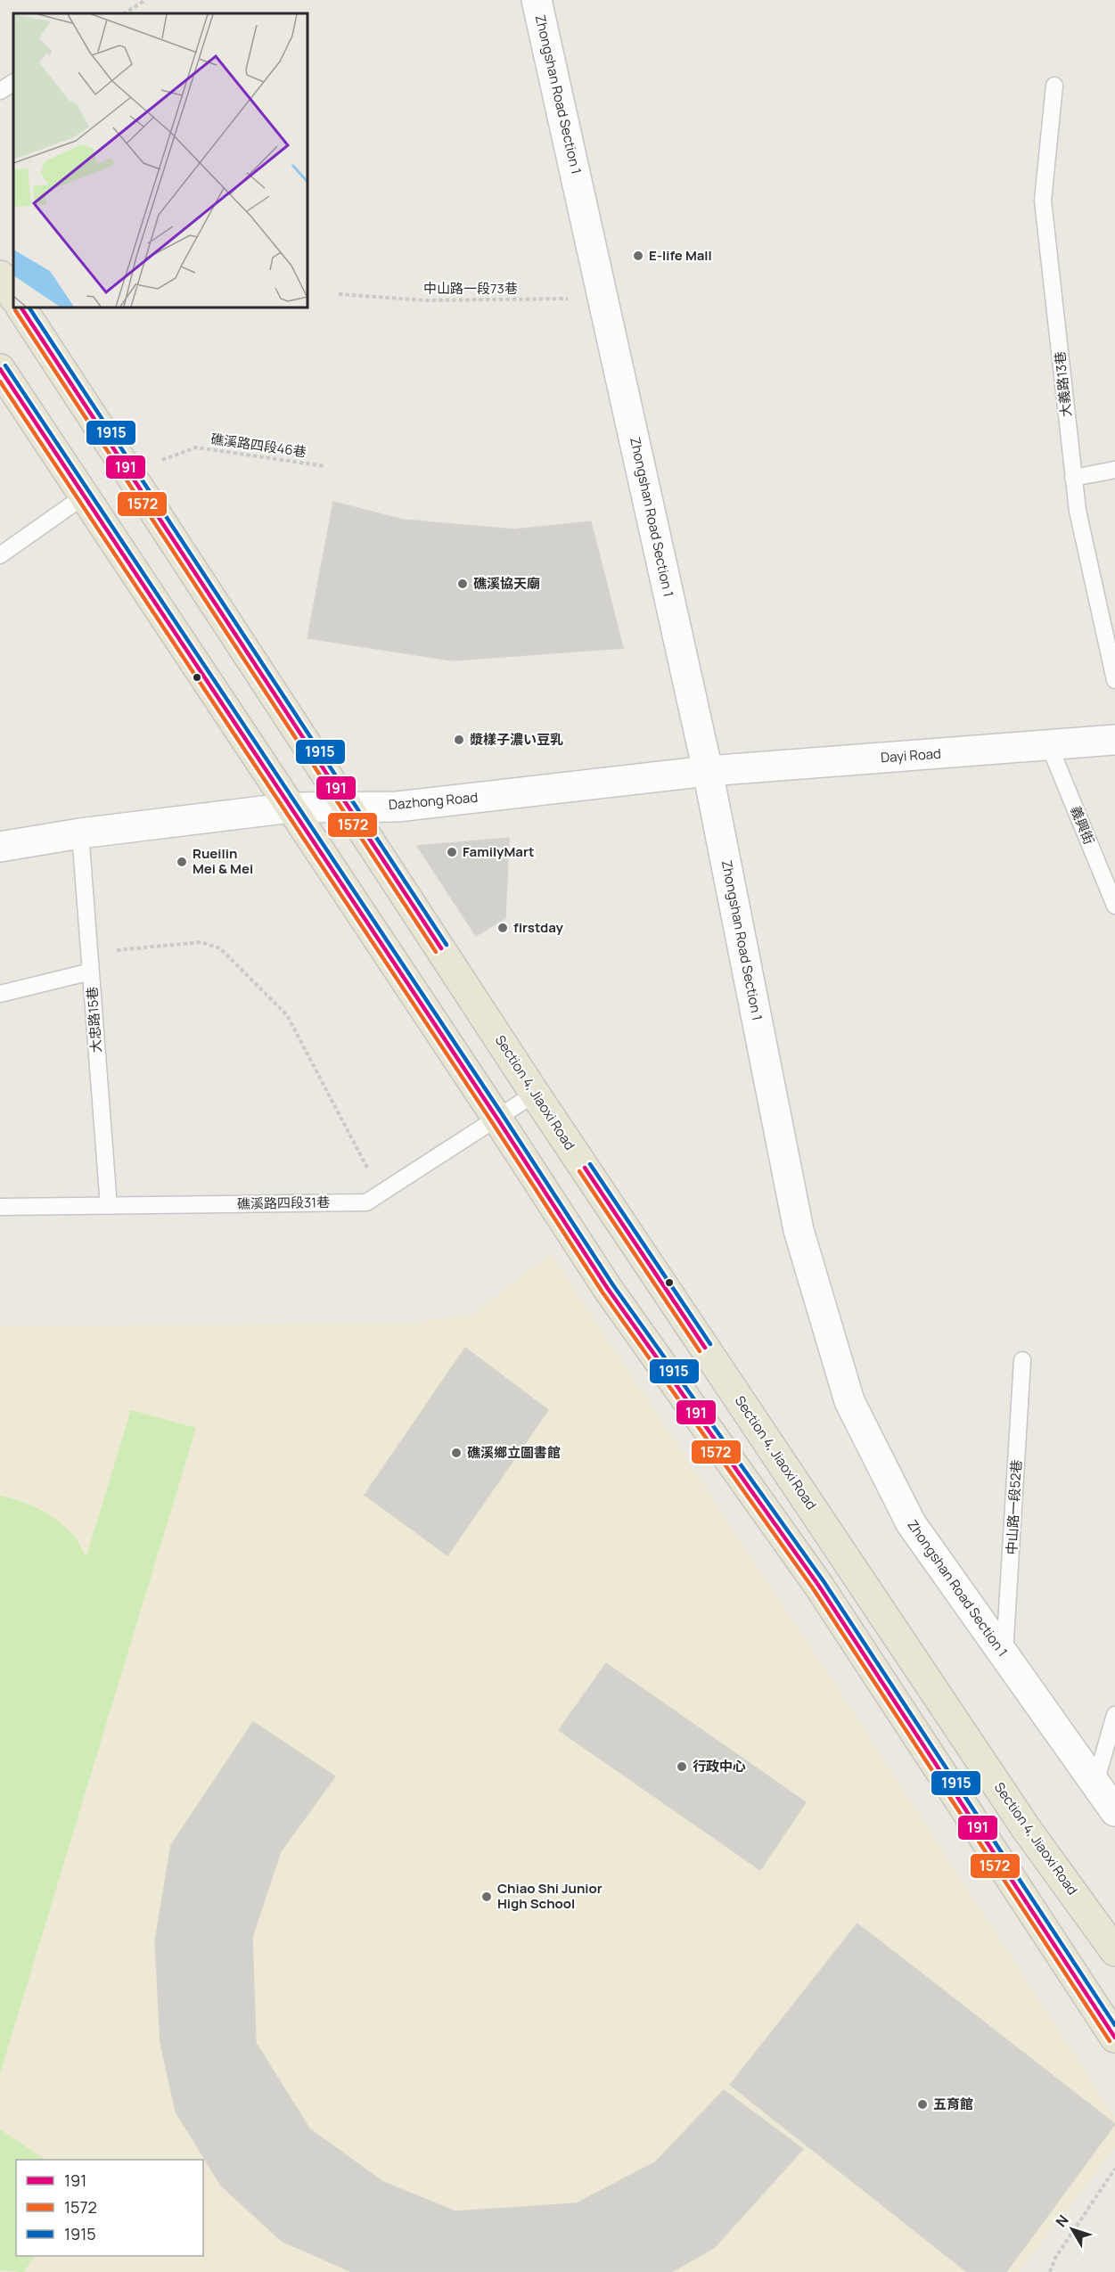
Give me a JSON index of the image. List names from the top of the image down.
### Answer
{
  "streets": {
    "main road": ["Section 4, Jiaoxi Road"],
    "street": ["Zhongshan Road Section 1", "Dayi Road", "Dazhong Road"],
    "lane": [
      "大義路13巷",
      "義興街",
      "大忠路15巷",
      "礁溪路四段31巷",
      "中山路一段52巷"
    ],
    "path": ["中山路一段73巷", "礁溪路四段46巷"]
  },
  "crossings": [
    ["Zhongshan Road Section 1", "中山路一段73巷"],
    ["Zhongshan Road Section 1", "Dayi Road"],
    ["Zhongshan Road Section 1", "Dazhong Road"],
    ["Zhongshan Road Section 1", "中山路一段52巷"],
    ["礁溪路四段46巷", "Section 4, Jiaoxi Road"],
    ["Dayi Road", "Dazhong Road"],
    ["Dayi Road", "義興街"],
    ["Dazhong Road", "大忠路15巷"],
    ["Dazhong Road", "Section 4, Jiaoxi Road"],
    ["大忠路15巷", "礁溪路四段31巷"],
    ["Section 4, Jiaoxi Road", "礁溪路四段31巷"]
  ],
  "places": [
    "E-life Mall",
    "礁溪協天廟",
    "漿樣子濃い豆乳",
    "FamilyMart",
    "Rueilin Mei & Mei",
    "firstday",
    "礁溪鄉立圖書館",
    "行政中心",
    "Chiao Shi Junior High School",
    "五育館"
  ],
  "lines": ["transit line 191", "transit line 1915", "transit line 1572"],
  "legend": ["191", "1572", "1915"],
  "north": "top left"
}
